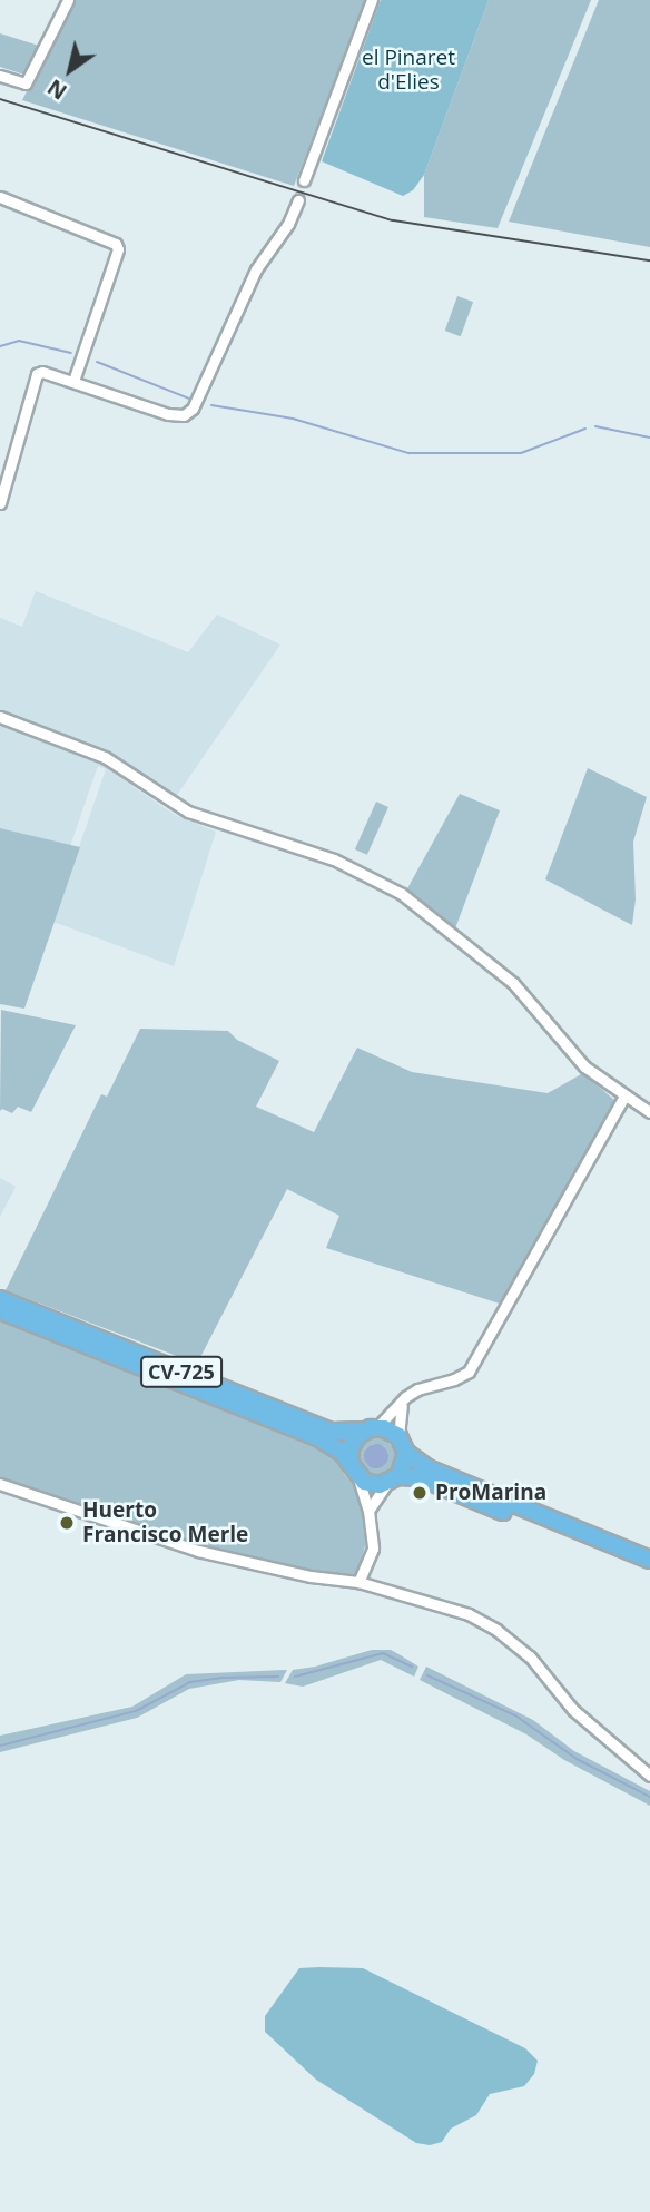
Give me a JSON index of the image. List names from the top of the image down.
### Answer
{
  "streets": {
    "main road": ["CV-725"]
  },
  "parks": ["el Pinaret d'Elies"],
  "places": ["ProMarina", "Huerto Francisco Merle"],
  "north": "bottom left"
}
